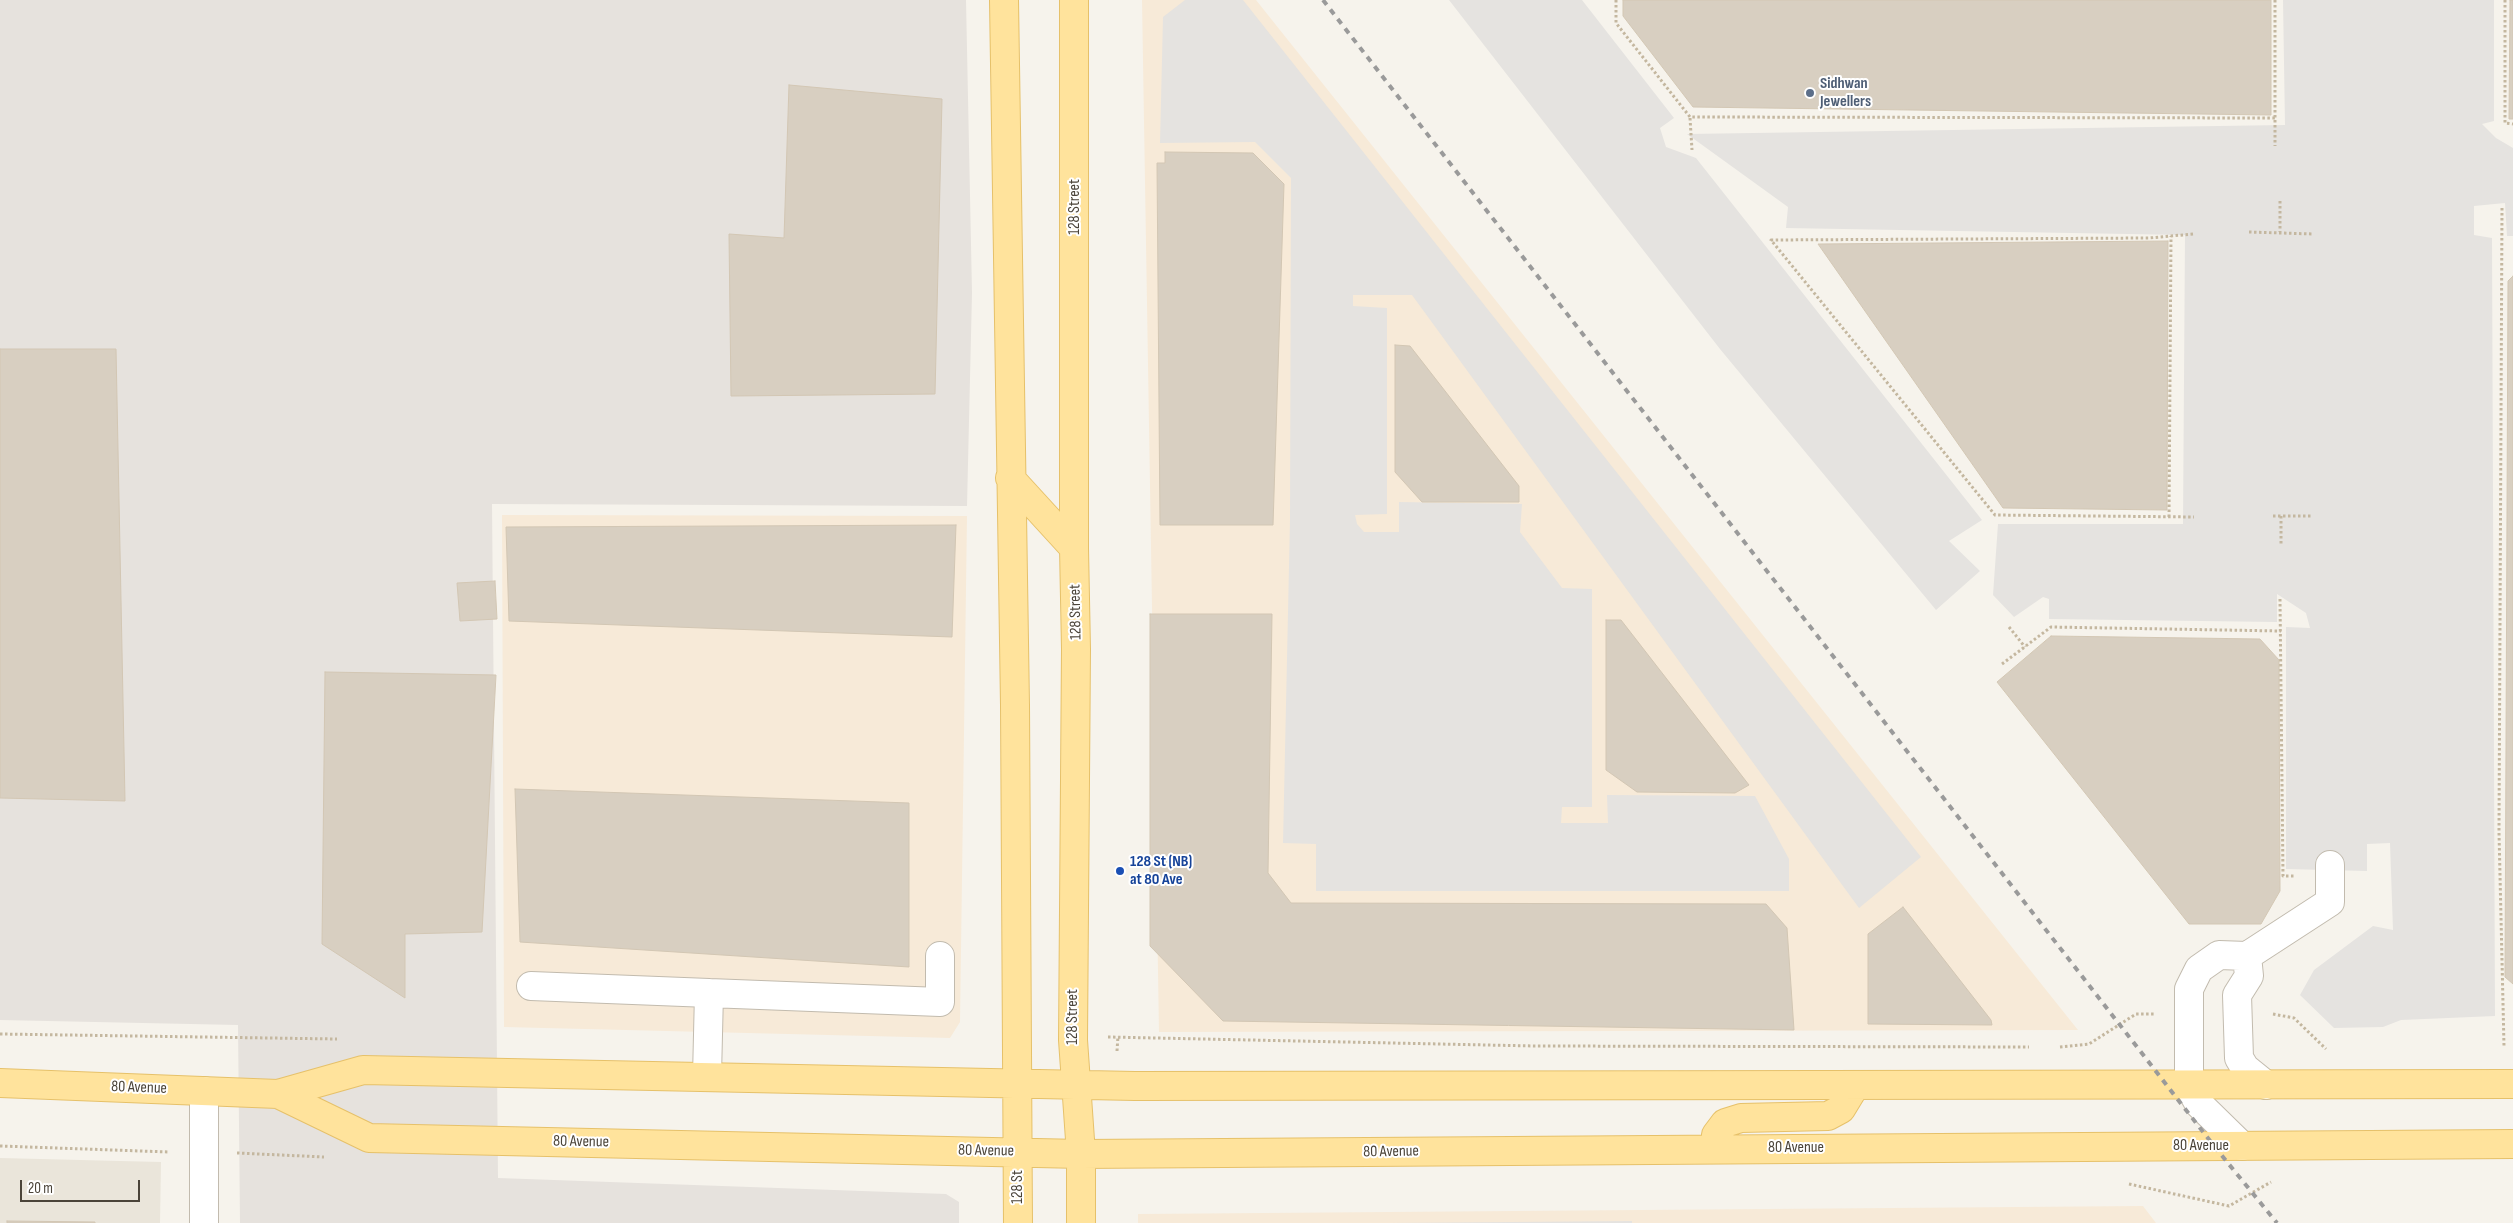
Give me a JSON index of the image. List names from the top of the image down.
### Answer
{
  "streets": {
    "main road": ["128 Street", "80 Avenue", "128 St"]
  },
  "crossings": [
    ["128 Street", "80 Avenue"],
    ["80 Avenue", "128 St"]
  ],
  "places": ["Sidhwan Jewellers", "128 St (NB) at 80 Ave"],
  "scale_bar": "20 m"
}
